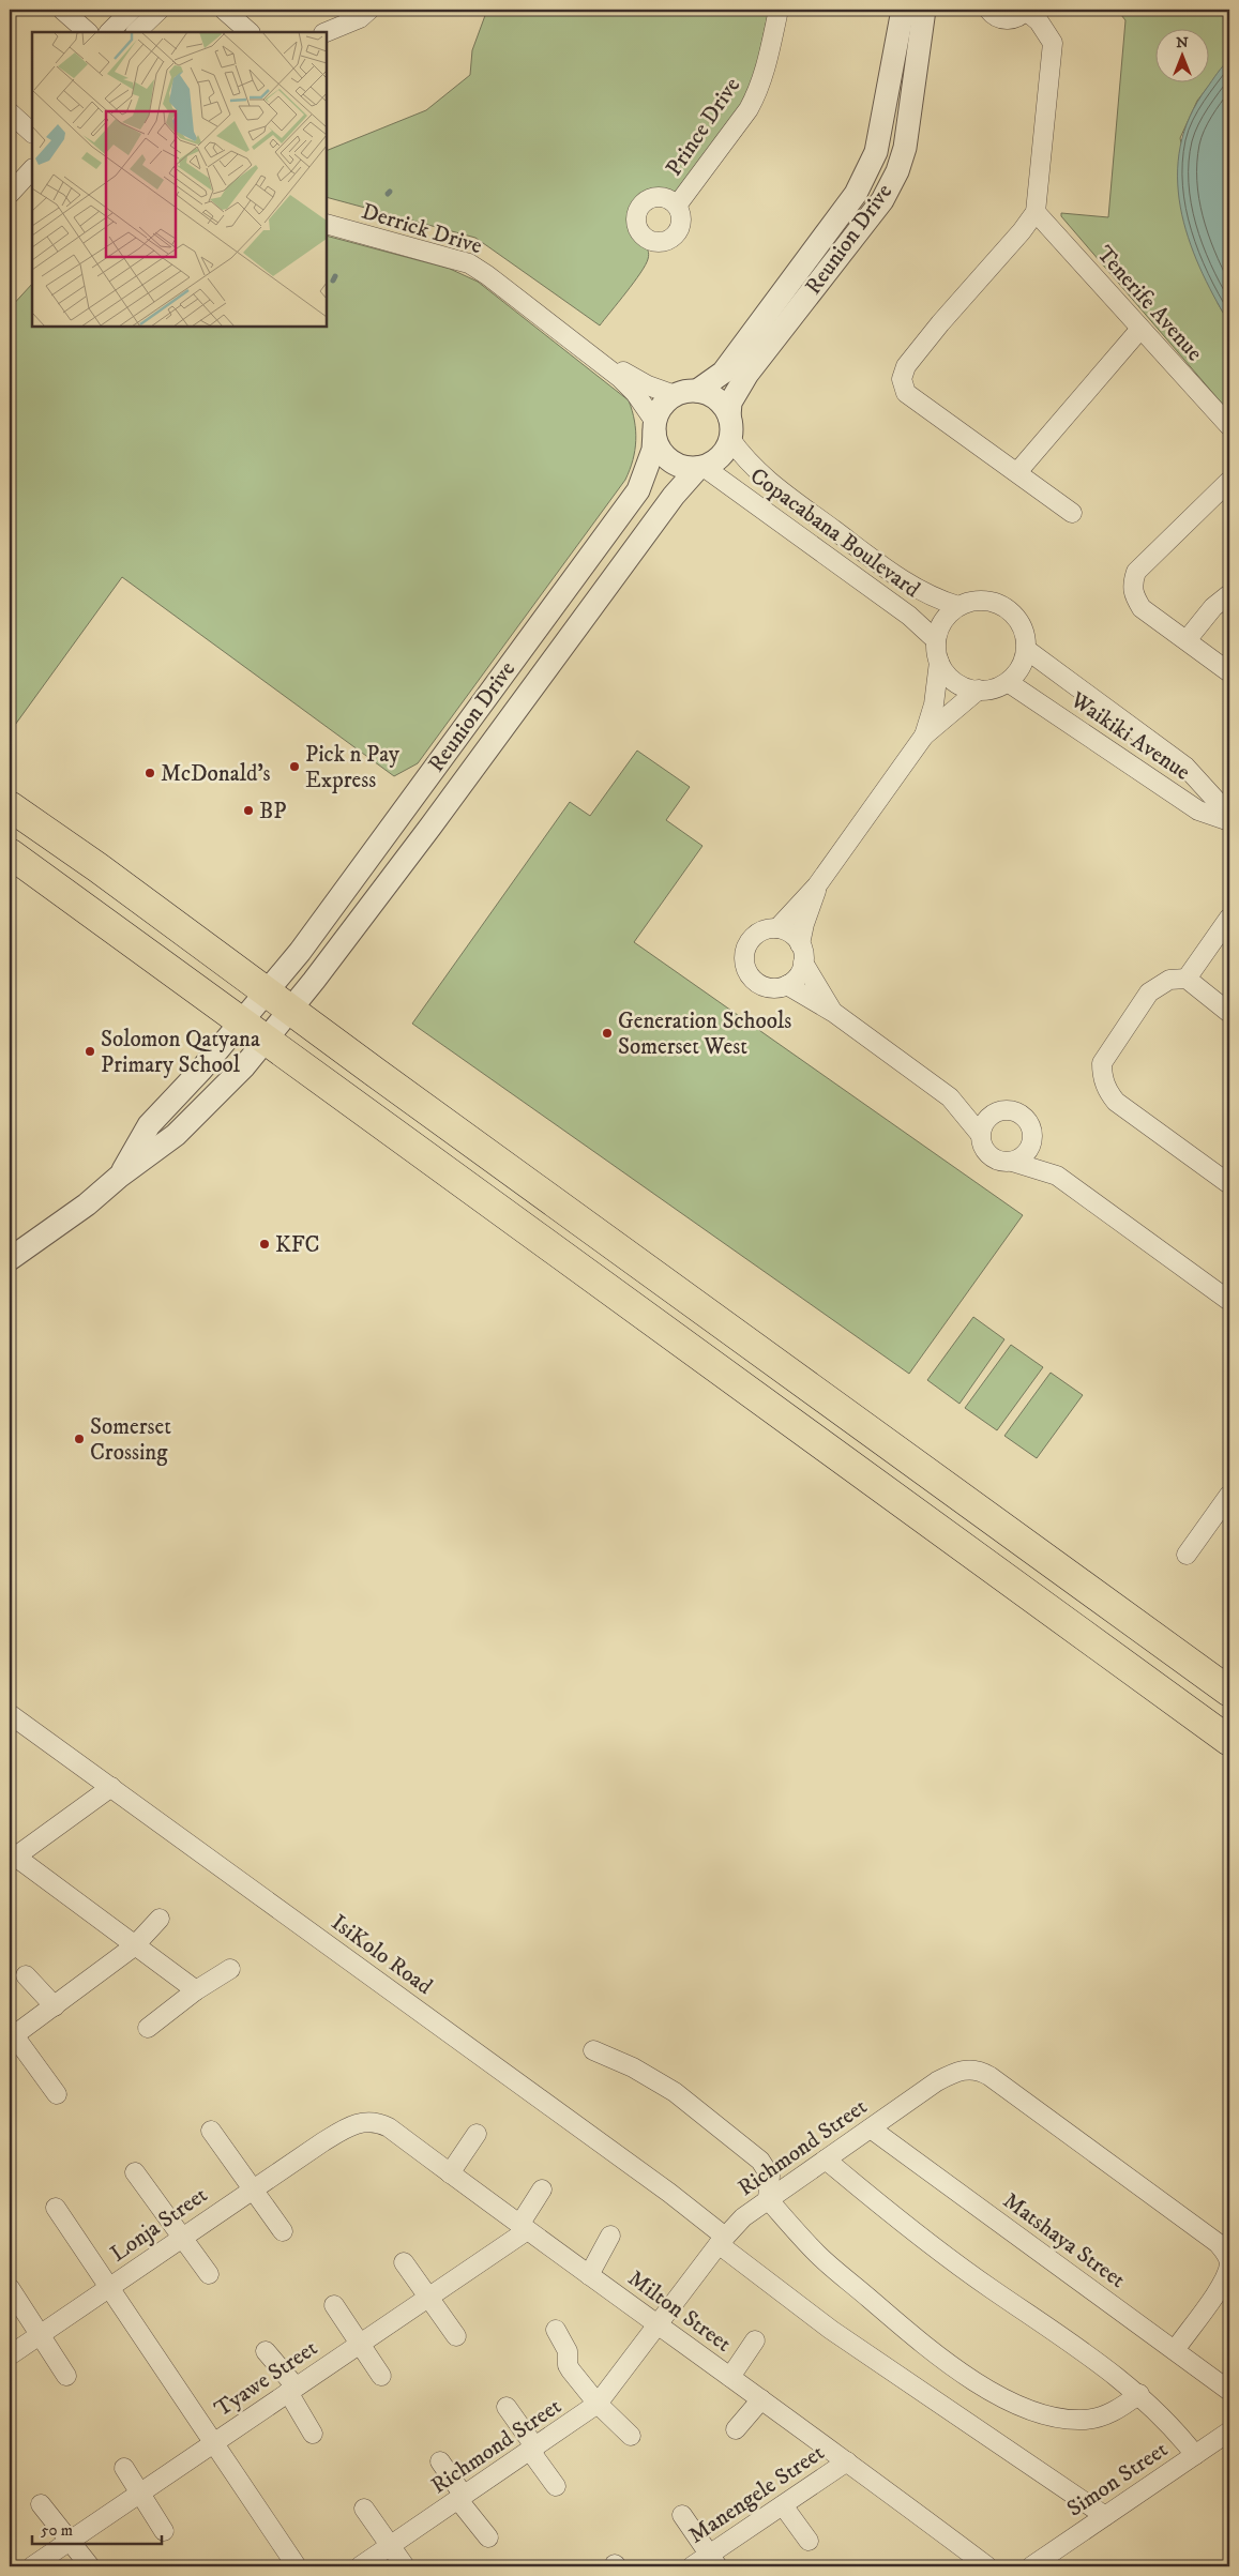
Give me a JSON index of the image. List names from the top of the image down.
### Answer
{
  "streets": {
    "street": [
      "Prince Drive",
      "Derrick Drive",
      "Reunion Drive",
      "Tenerife Avenue",
      "Copacabana Boulevard",
      "Waikiki Avenue",
      "IsiKolo Road",
      "Richmond Street",
      "Lonja Street",
      "Matshaya Street",
      "Milton Street",
      "Tyawe Street",
      "Simon Street",
      "Manengele Street"
    ]
  },
  "crossings": [
    ["Derrick Drive", "Reunion Drive"],
    ["Derrick Drive", "Copacabana Boulevard"],
    ["Reunion Drive", "Copacabana Boulevard"],
    ["Copacabana Boulevard", "Waikiki Avenue"],
    ["IsiKolo Road", "Richmond Street"],
    ["IsiKolo Road", "Simon Street"],
    ["Richmond Street", "Matshaya Street"],
    ["Richmond Street", "Milton Street"],
    ["Lonja Street", "Milton Street"],
    ["Milton Street", "Tyawe Street"],
    ["Milton Street", "Manengele Street"]
  ],
  "places": [
    "Pick n Pay Express",
    "McDonald's",
    "BP",
    "Generation Schools Somerset West",
    "Solomon Qatyana Primary School",
    "KFC",
    "Somerset Crossing"
  ],
  "scale_bar": "50 m",
  "north": "top"
}
